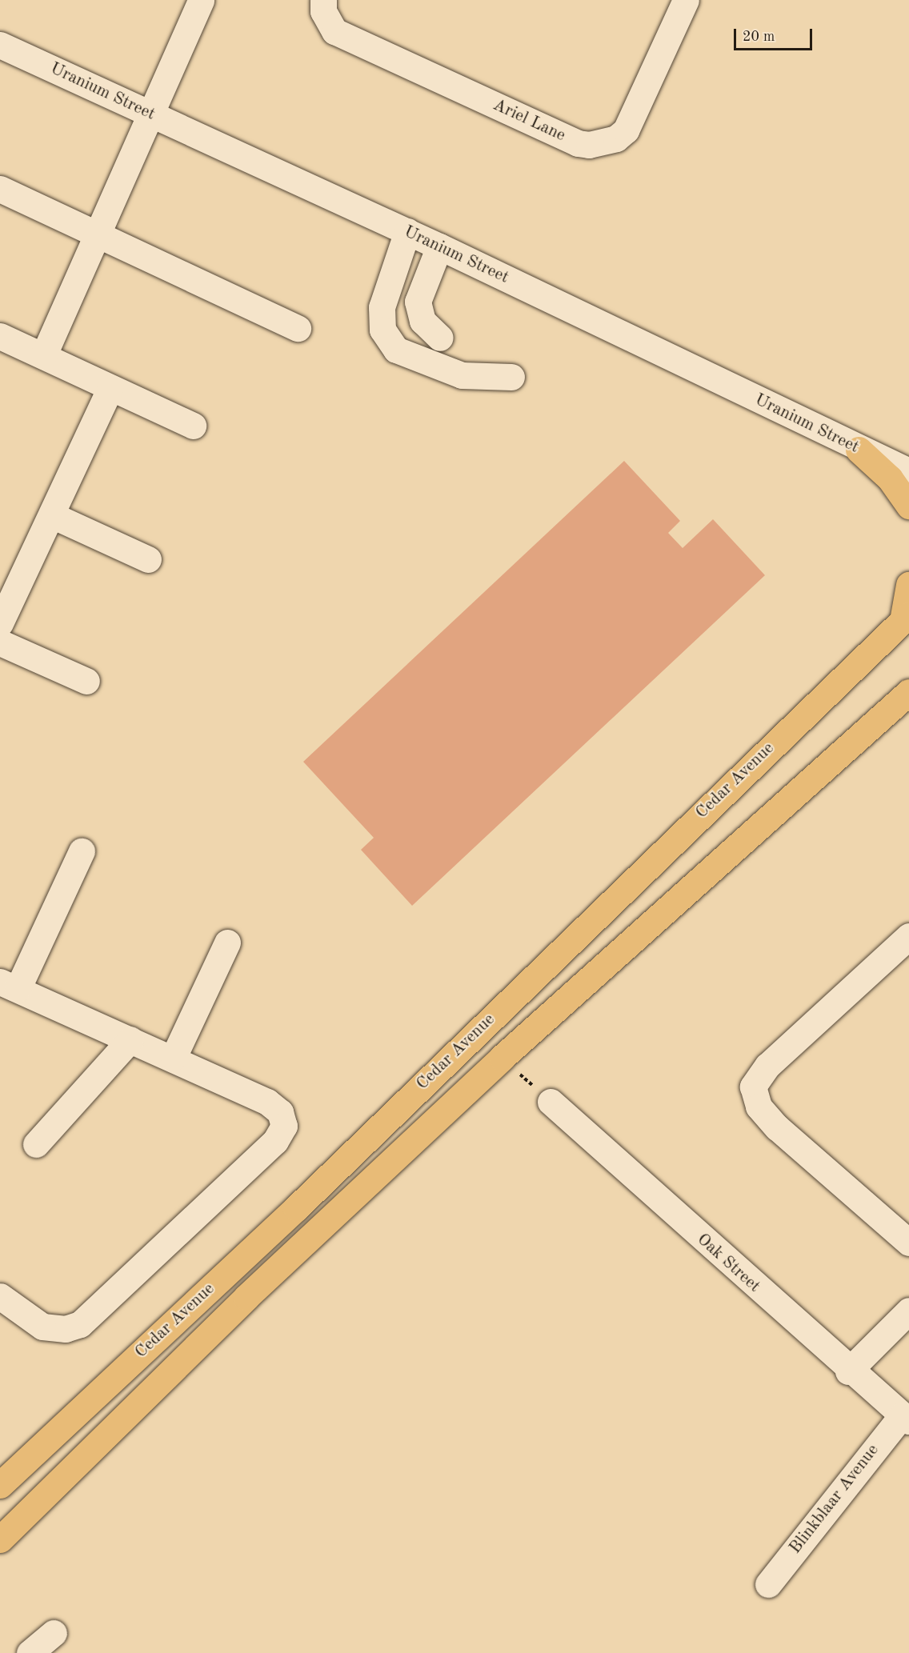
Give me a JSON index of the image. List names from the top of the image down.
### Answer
{
  "streets": {
    "main road": ["Cedar Avenue"],
    "street": [
      "Uranium Street",
      "Ariel Lane",
      "Oak Street",
      "Blinkblaar Avenue"
    ]
  },
  "crossings": [
    ["Oak Street", "Blinkblaar Avenue"]
  ],
  "scale_bar": "20 m"
}
